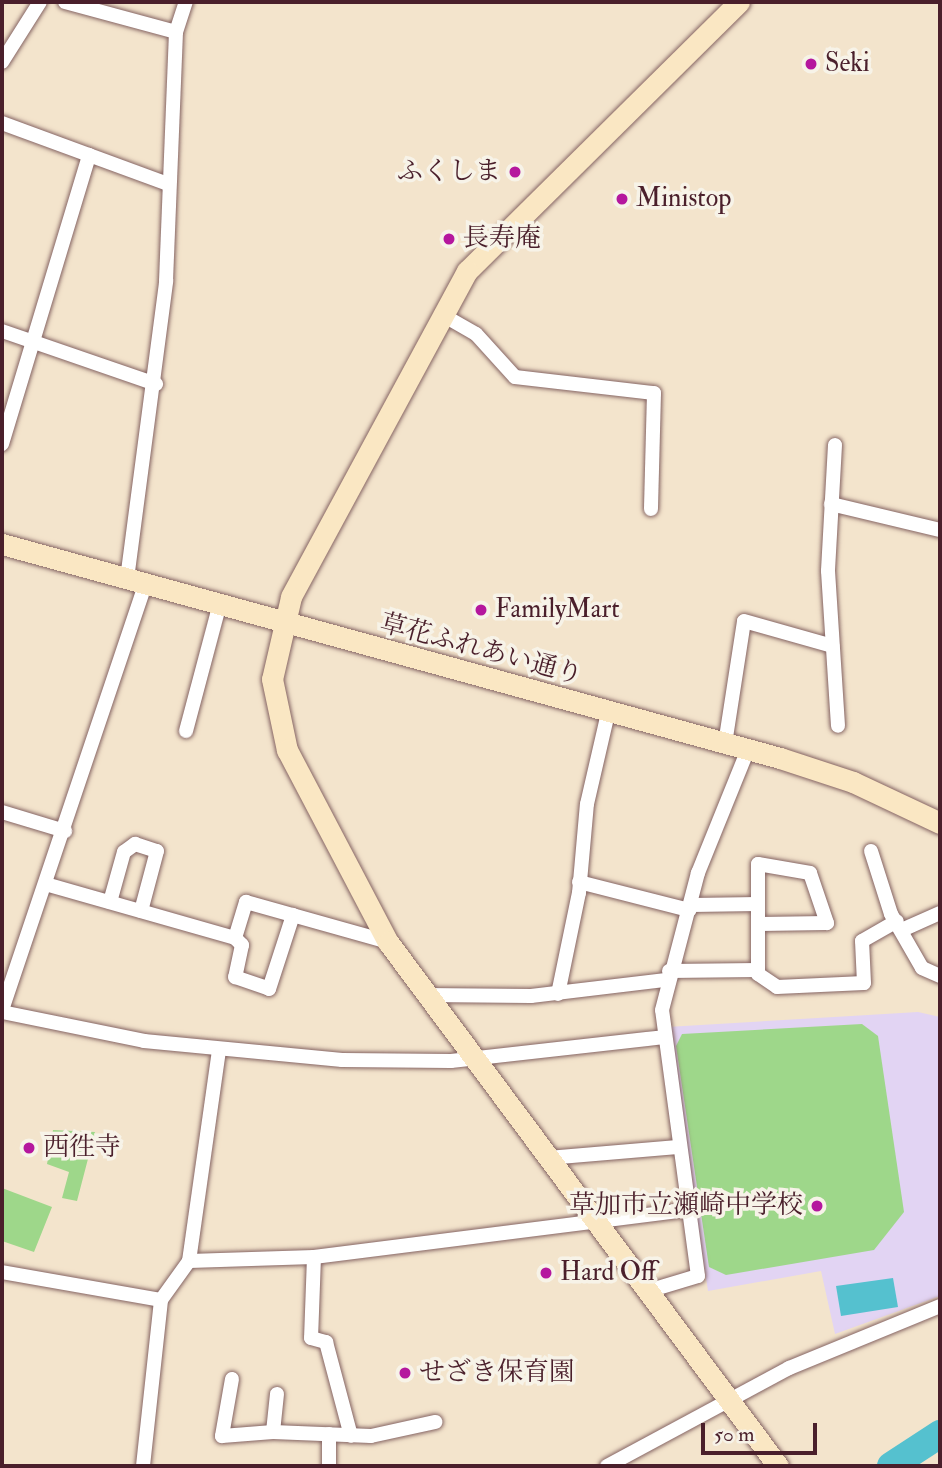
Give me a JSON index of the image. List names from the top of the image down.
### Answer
{
  "streets": {
    "street": ["草花ふれあい通り"]
  },
  "places": [
    "Seki",
    "ふくしま",
    "Ministop",
    "長寿庵",
    "FamilyMart",
    "西徃寺",
    "草加市立瀬崎中学校",
    "Hard Off",
    "せざき保育園"
  ],
  "scale_bar": "50 m"
}
